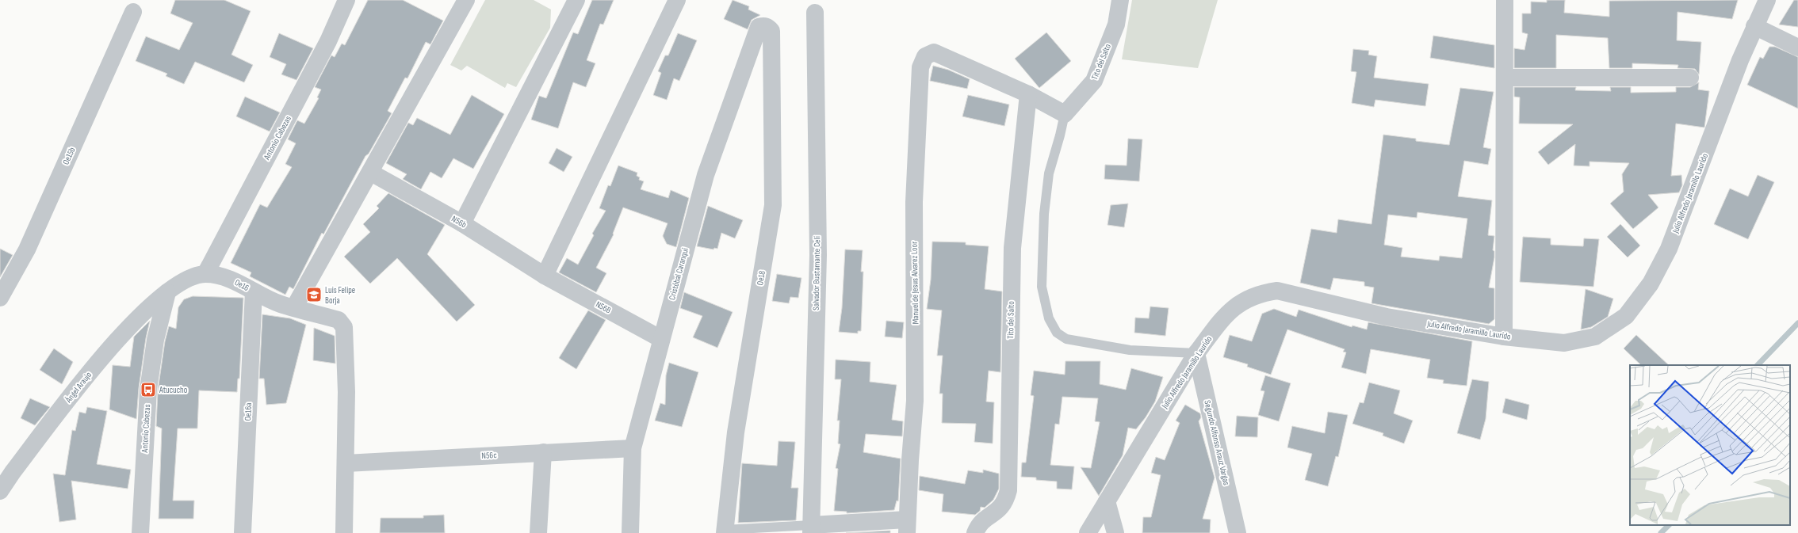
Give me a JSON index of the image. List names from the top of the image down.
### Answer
{
  "streets": {
    "street": [
      "Tito del Salto",
      "Antonio Cabezas",
      "Oe15b",
      "Julio Alfredo Jaramillo Laurido",
      "N56b",
      "Salvador Bustamante Celi",
      "Cristóbal Caranqui",
      "Oe18",
      "Manuel de Jesus Alvarez Loor",
      "Oe16",
      "N56B",
      "Ángel Araujo",
      "Oe16a",
      "Segundo Alfonso Arauz Vargas",
      "N56c"
    ]
  },
  "crossings": [
    ["Tito del Salto", "Manuel de Jesus Alvarez Loor"],
    ["Antonio Cabezas", "Oe16"],
    ["Antonio Cabezas", "Ángel Araujo"],
    ["Julio Alfredo Jaramillo Laurido", "Segundo Alfonso Arauz Vargas"],
    ["N56b", "N56B"],
    ["Salvador Bustamante Celi", "Manuel de Jesus Alvarez Loor"],
    ["Cristóbal Caranqui", "Oe18"],
    ["Cristóbal Caranqui", "N56B"],
    ["Cristóbal Caranqui", "N56c"],
    ["Oe16", "Oe16a"],
    ["Oe16", "N56c"]
  ],
  "places": {
    "school or university": ["Luis Felipe Borja"],
    "bus stop": ["Atucucho"]
  }
}
